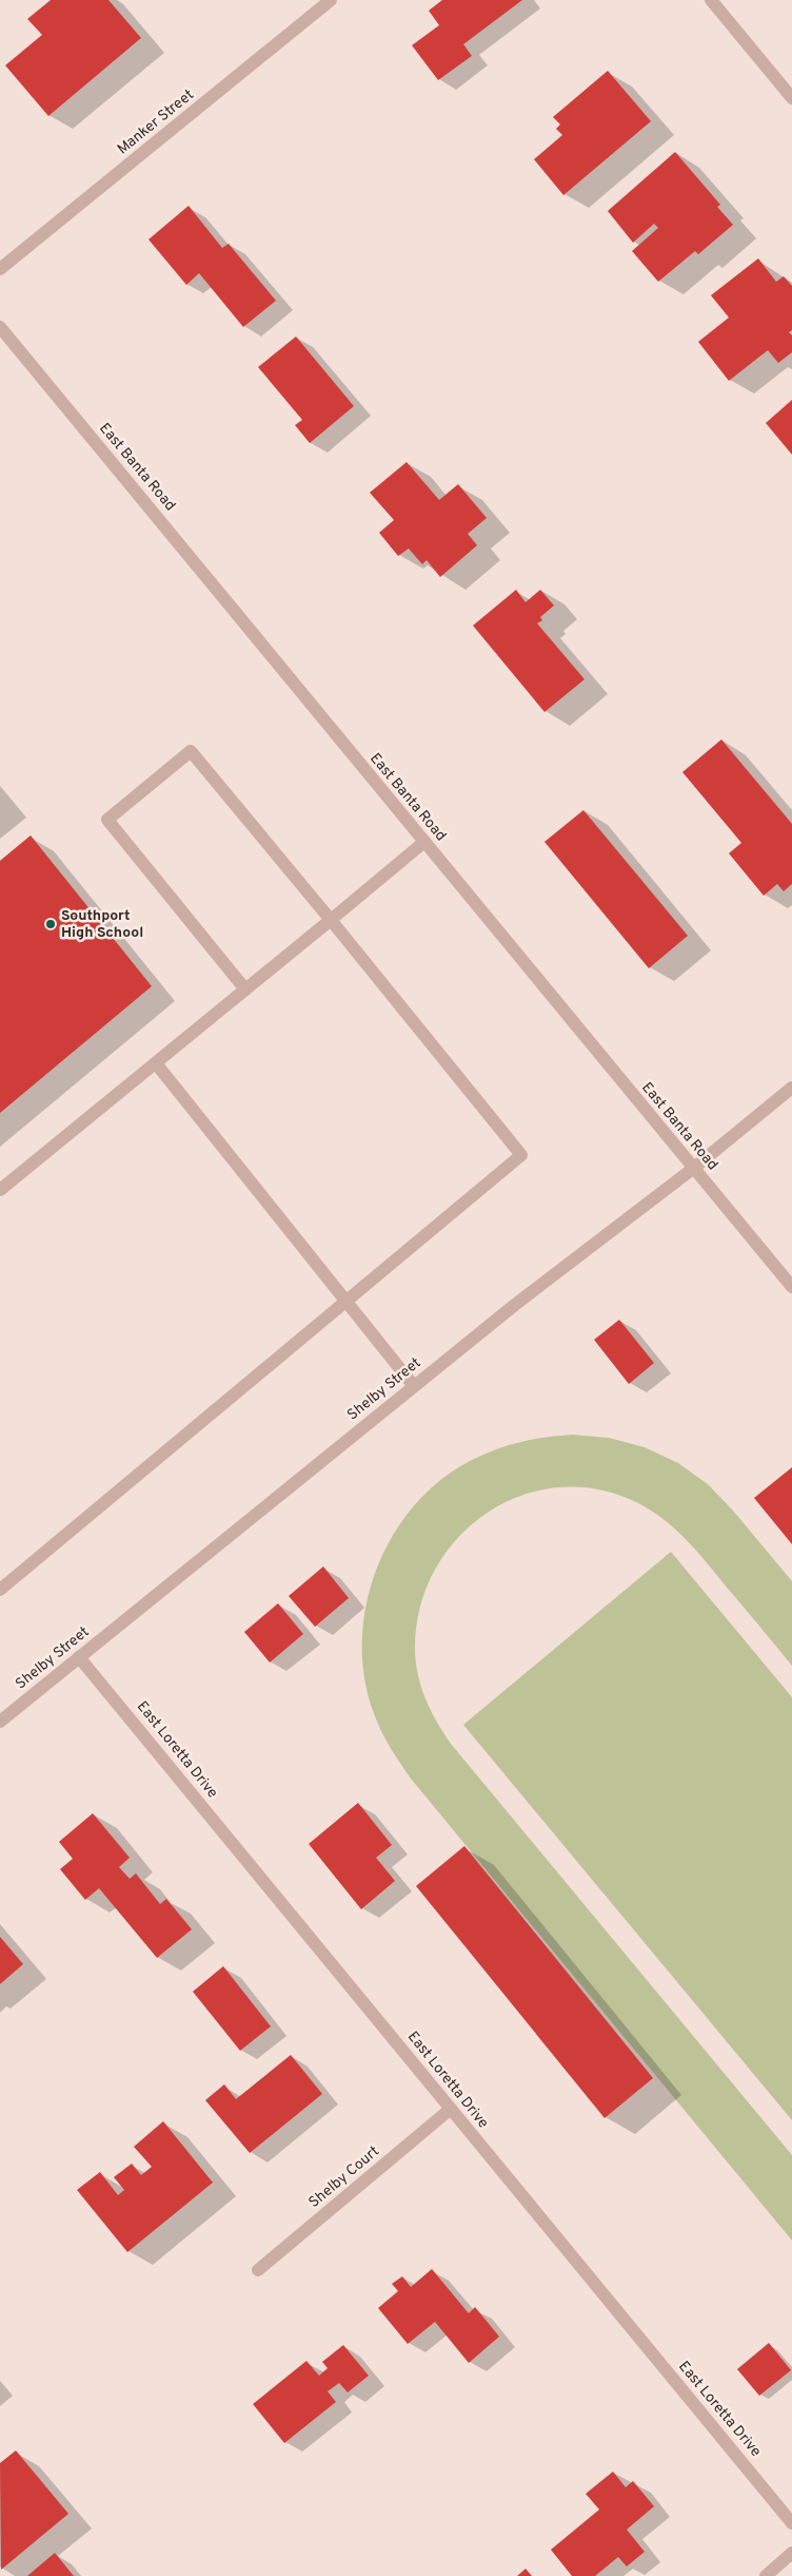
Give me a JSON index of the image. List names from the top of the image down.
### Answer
{
  "streets": {
    "street": [
      "Manker Street",
      "East Banta Road",
      "Shelby Street",
      "East Loretta Drive",
      "Shelby Court"
    ]
  },
  "crossings": [
    ["East Banta Road", "Shelby Street"],
    ["Shelby Street", "East Loretta Drive"],
    ["East Loretta Drive", "Shelby Court"]
  ],
  "places": ["Southport High School"]
}
